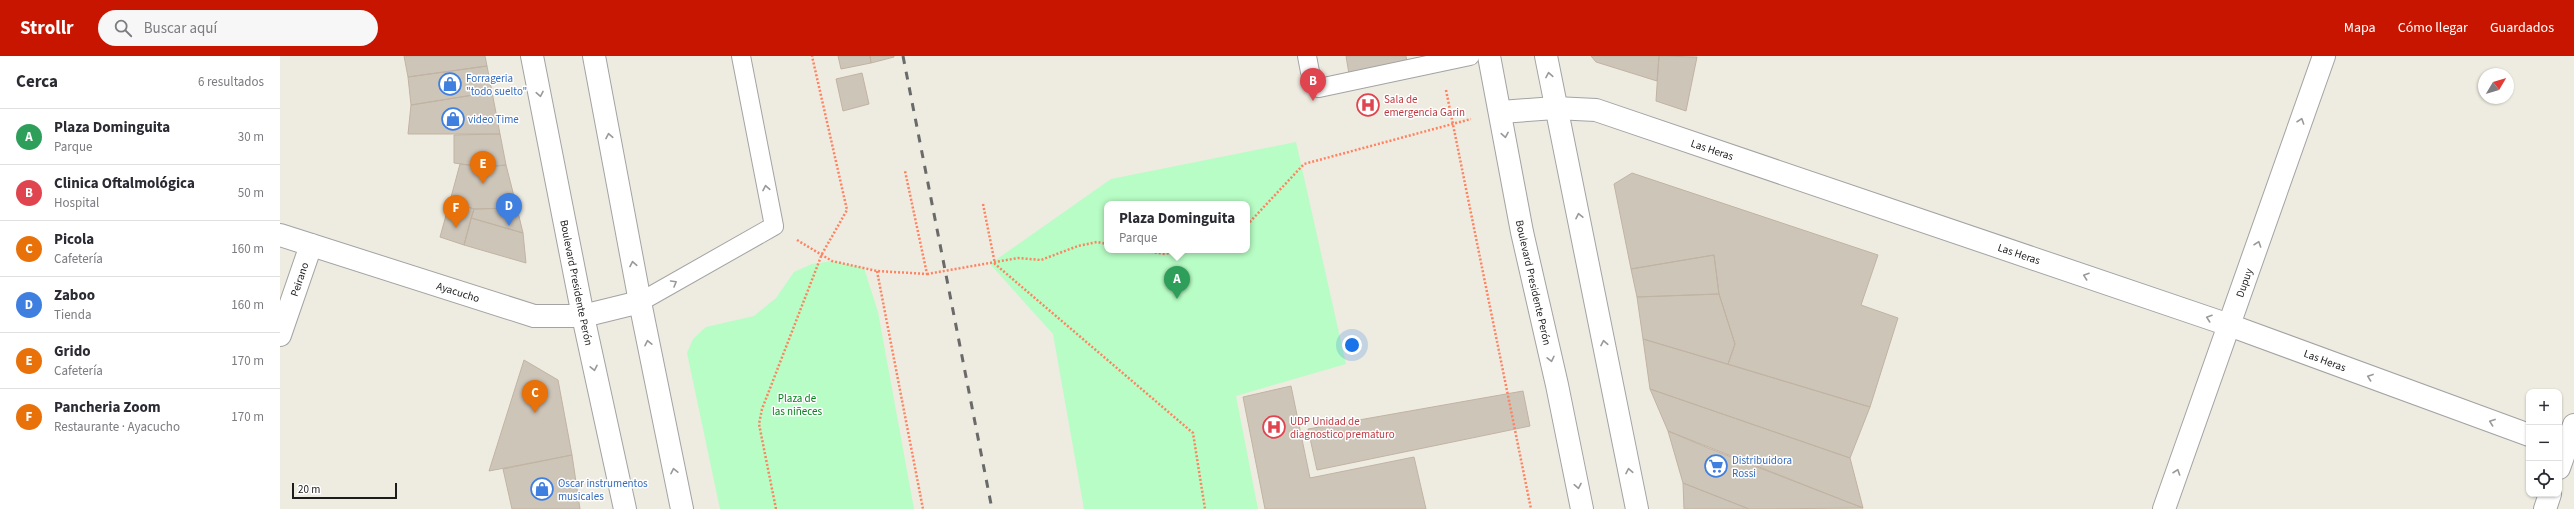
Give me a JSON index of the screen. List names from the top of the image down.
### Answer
{
  "streets": {
    "street": [
      "Las Heras",
      "Peirano",
      "Dupuy",
      "Boulevard Presidente Perón",
      "Ayacucho"
    ]
  },
  "crossings": [
    ["Las Heras", "Dupuy"],
    ["Las Heras", "Boulevard Presidente Perón"],
    ["Peirano", "Ayacucho"],
    ["Boulevard Presidente Perón", "Ayacucho"]
  ],
  "one_way": ["Las Heras", "Dupuy"],
  "parks": ["Plaza de las niñeces"],
  "places": {
    "shop": ["Forrageria \"todo suelto\"", "video Time", "Oscar instrumentos musicales"],
    "hospital": ["Sala de emergencia Garin", "UDP Unidad de diagnostico prematuro"],
    "supermarket": ["Distribuidora Rossi"]
  },
  "scale_bar": "20 m",
  "north": "top right",
  "page": {
    "header": "Strollr",
    "search": "Buscar aquí",
    "nav": ["Mapa", "Cómo llegar", "Guardados"],
    "heading": ["Cerca", "6 resultados"],
    "pins": [
      "B",
      "E",
      "D",
      "F",
      "A",
      "C"
    ],
    "list": [
      {
        "mark": "A",
        "name": "Plaza Dominguita",
        "note": "Parque",
        "value": "30 m"
      },
      {
        "mark": "B",
        "name": "Clinica Oftalmológica",
        "note": "Hospital",
        "value": "50 m"
      },
      {
        "mark": "C",
        "name": "Picola",
        "note": "Cafetería",
        "value": "160 m"
      },
      {
        "mark": "D",
        "name": "Zaboo",
        "note": "Tienda",
        "value": "160 m"
      },
      {
        "mark": "E",
        "name": "Grido",
        "note": "Cafetería",
        "value": "170 m"
      },
      {
        "mark": "F",
        "name": "Pancheria Zoom",
        "note": "Restaurante · Ayacucho",
        "value": "170 m"
      }
    ],
    "popup": ["Plaza Dominguita", "Parque"],
    "map_buttons": ["+", "−"],
    "scale": "20 m"
  }
}
